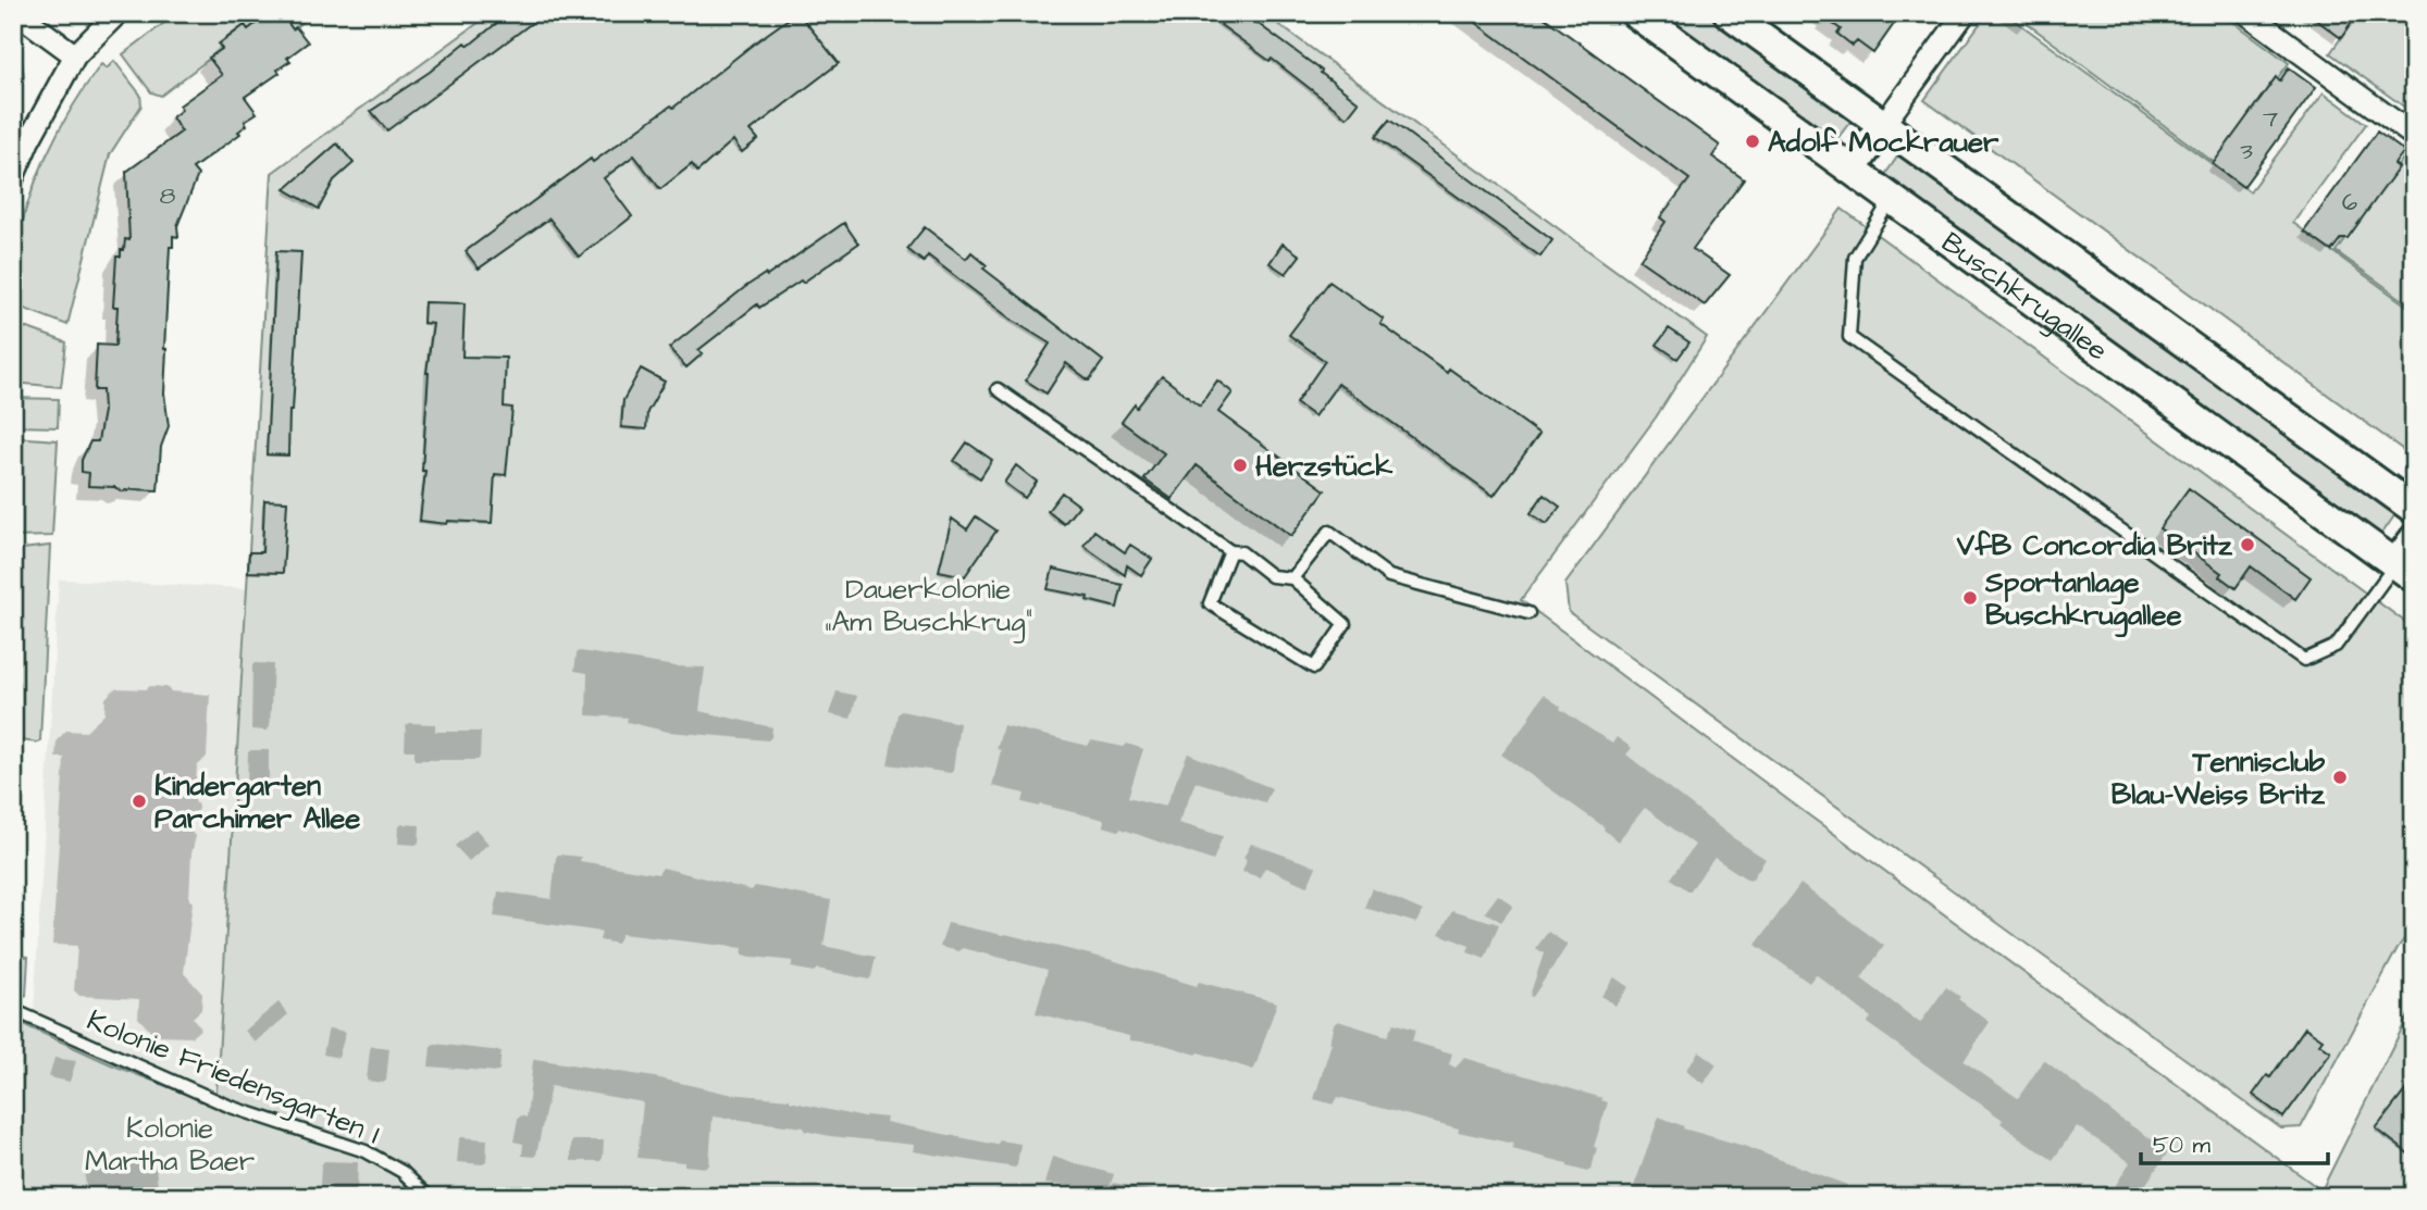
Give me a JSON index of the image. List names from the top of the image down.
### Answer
{
  "streets": {
    "main road": ["Buschkrugallee"],
    "lane": ["Kolonie Friedensgarten I"]
  },
  "parks": ["Dauerkolonie „Am Buschkrug“", "Kolonie Martha Baer"],
  "places": [
    "Adolf Mockrauer",
    "Herzstück",
    "VfB Concordia Britz",
    "Sportanlage Buschkrugallee",
    "Tennisclub Blau-Weiss Britz",
    "Kindergarten Parchimer Allee"
  ],
  "house_numbers": [
    "7",
    "3",
    "8",
    "6"
  ],
  "scale_bar": "50 m"
}
